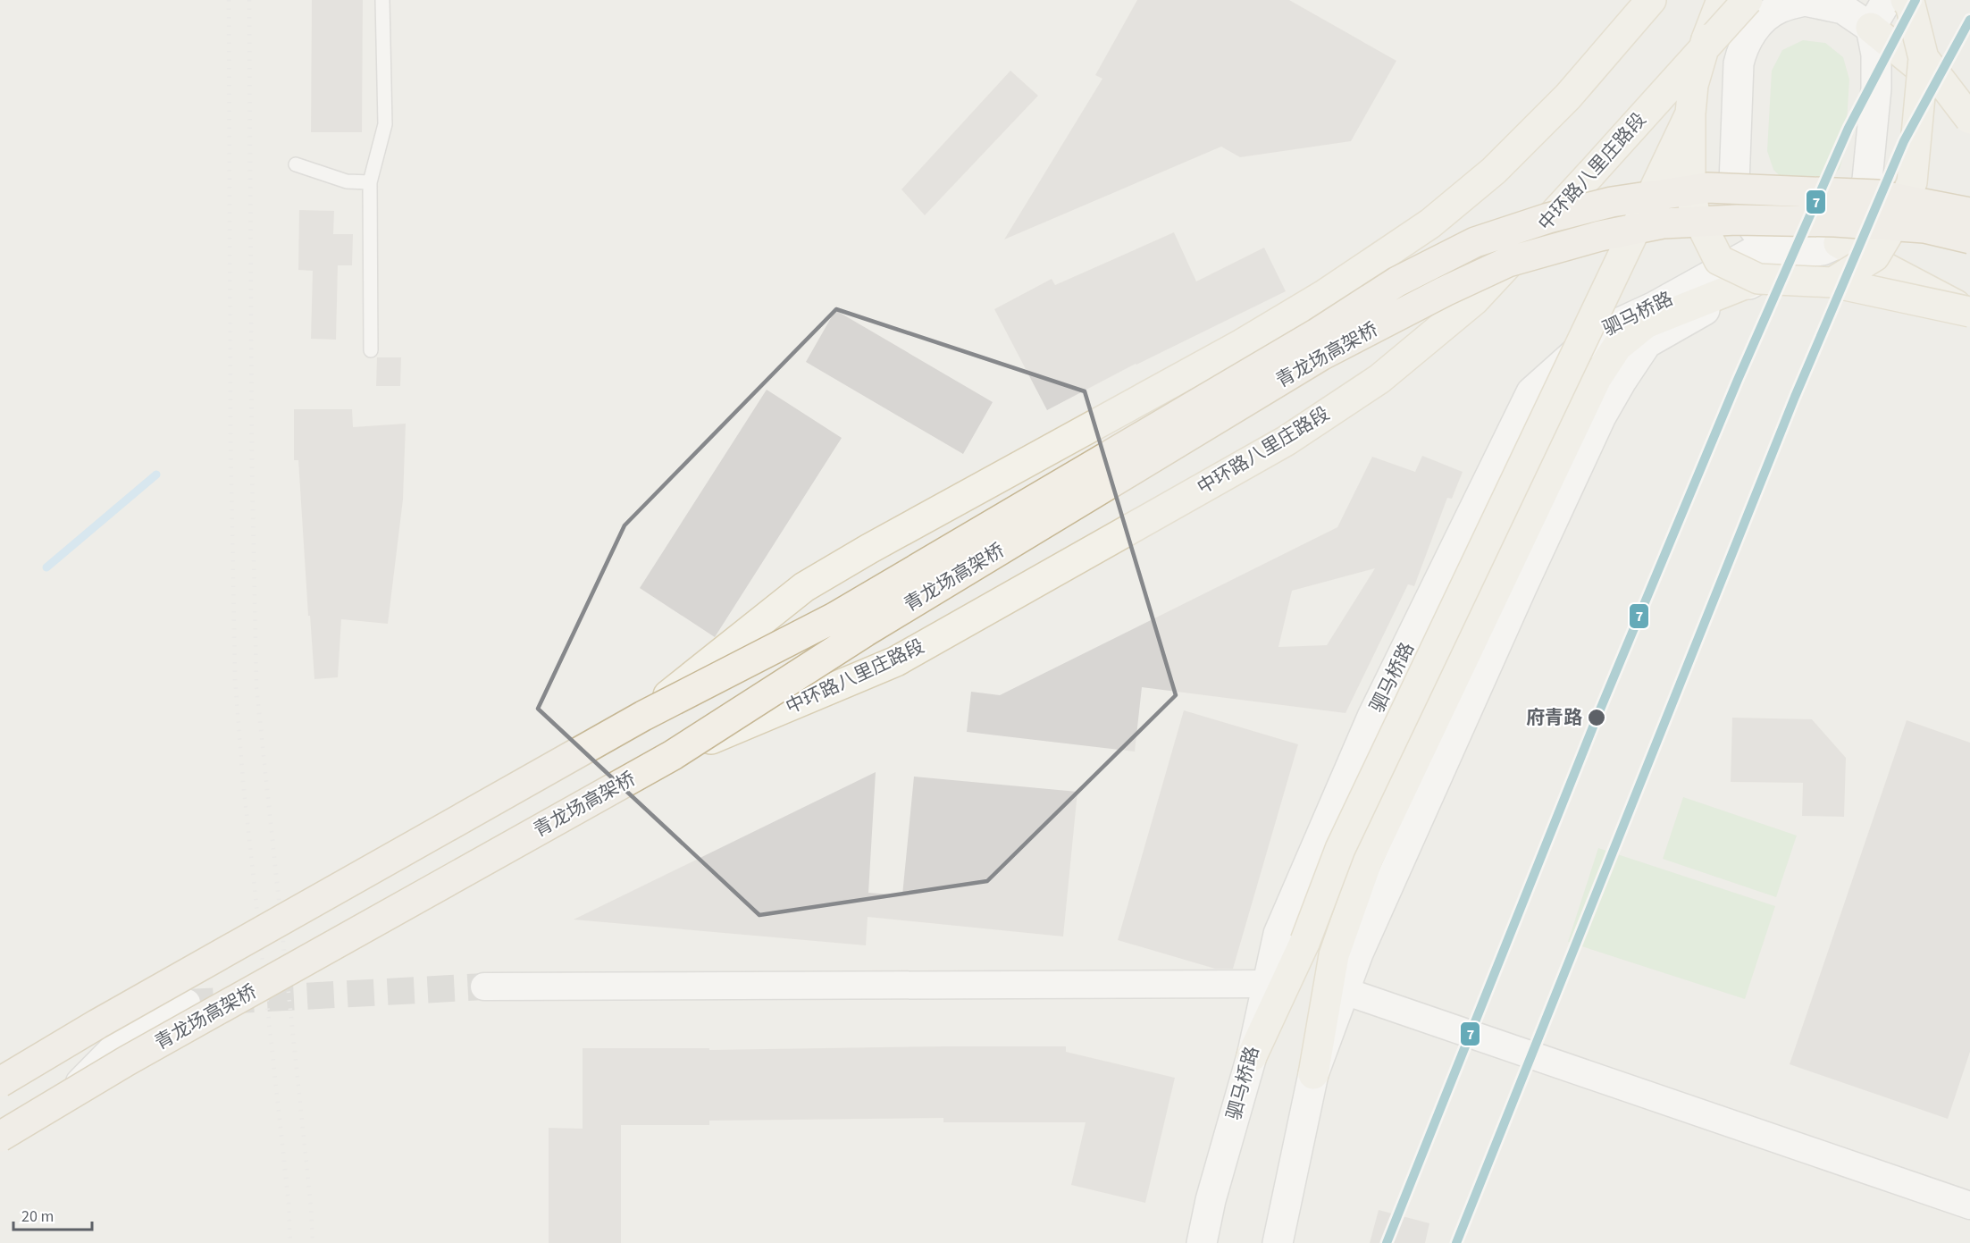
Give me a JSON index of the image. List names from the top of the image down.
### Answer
{
  "streets": {
    "highway": ["青龙场高架桥"],
    "main road": ["中环路八里庄路段", "驷马桥路"]
  },
  "crossings": [
    ["中环路八里庄路段", "青龙场高架桥"]
  ],
  "places": ["府青路"],
  "lines": ["transit line 7"],
  "scale_bar": "20 m"
}
